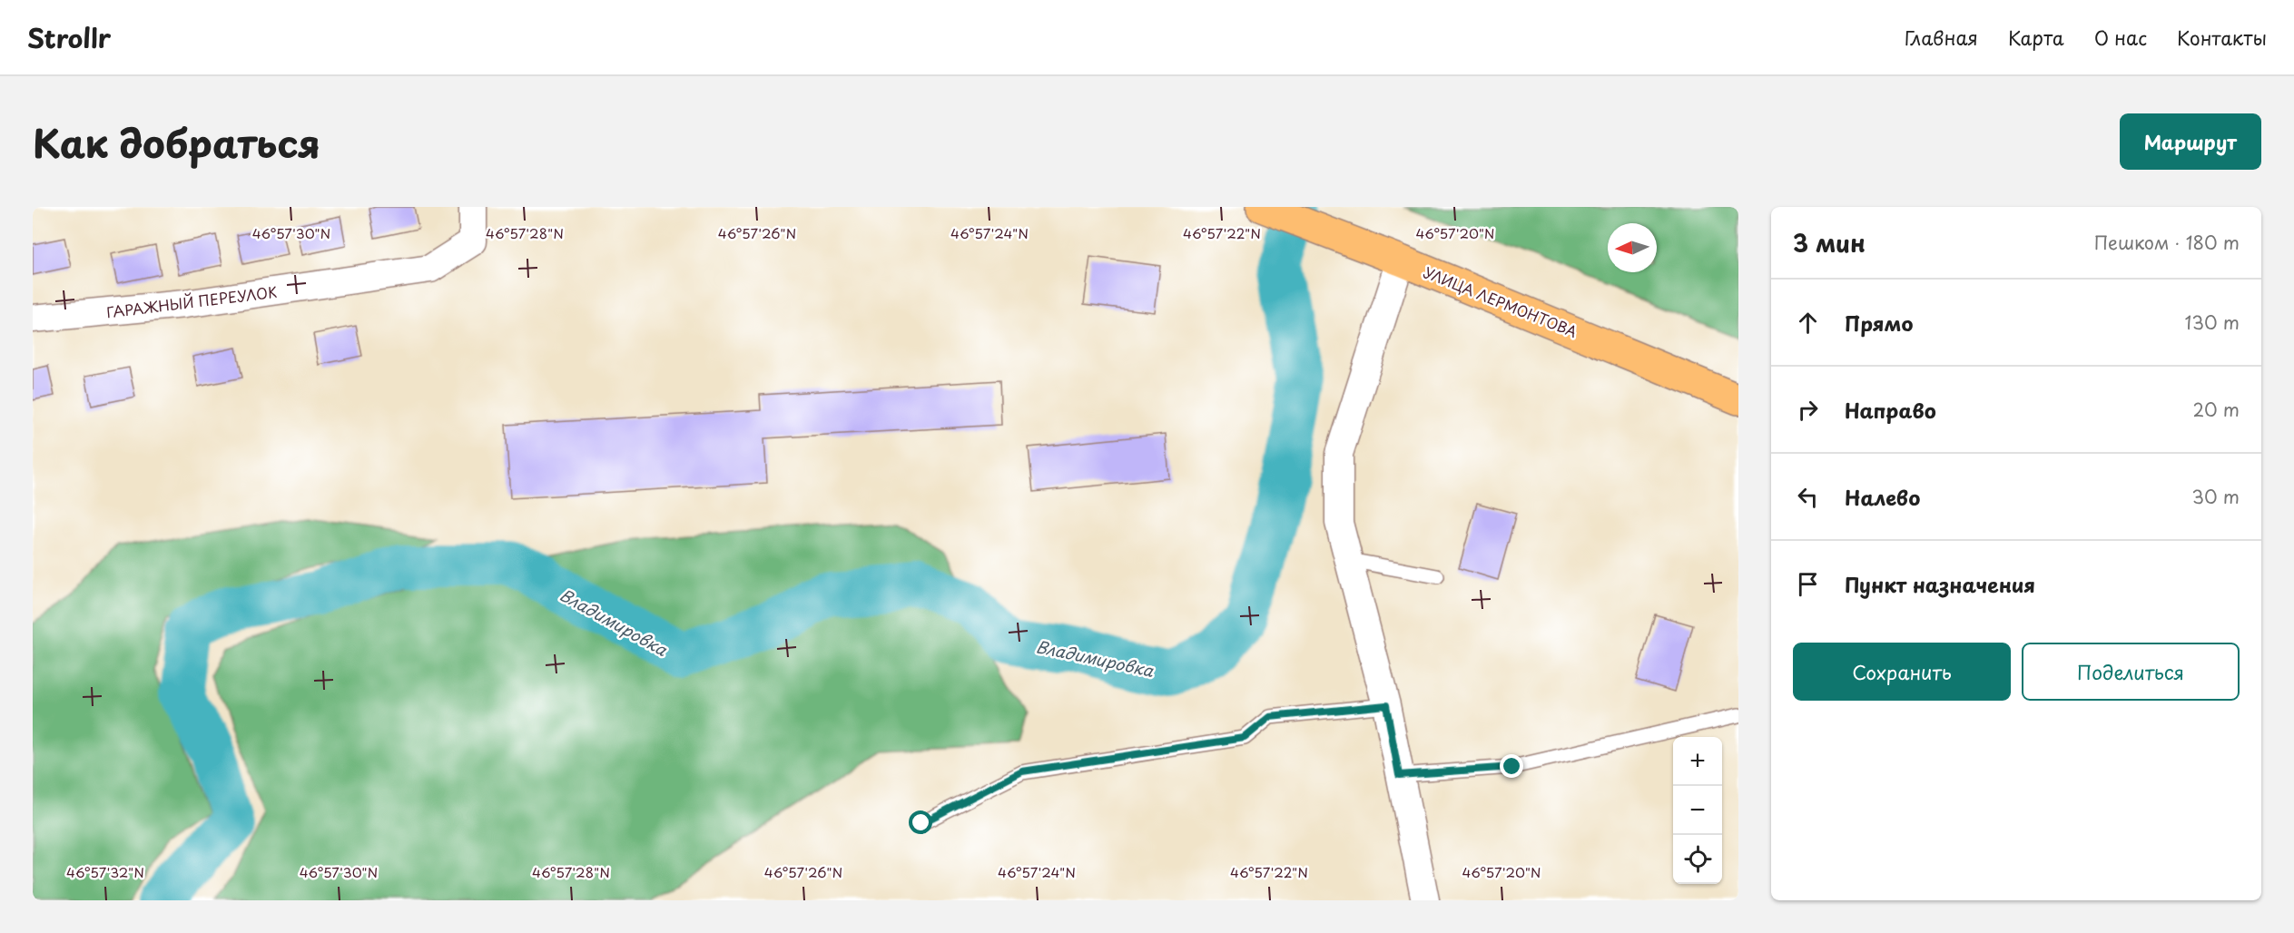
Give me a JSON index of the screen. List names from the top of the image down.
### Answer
{
  "streets": {
    "highway": ["УЛИЦА ЛЕРМОНТОВА"],
    "street": ["ГАРАЖНЫЙ ПЕРЕУЛОК"]
  },
  "water": ["Владимировка"],
  "north": "left",
  "page": {
    "header": "Strollr",
    "nav": [
      "Главная",
      "Карта",
      "О нас",
      "Контакты"
    ],
    "title": "Как добраться",
    "buttons": [
      "Маршрут",
      ["Сохранить", "Поделиться"]
    ],
    "heading": ["3 мин", "Пешком · 180 m"],
    "list": [
      ["Прямо", "130 m"],
      ["Направо", "20 m"],
      ["Налево", "30 m"],
      "Пункт назначения"
    ],
    "map_buttons": ["+", "−"]
  },
  "coordinates": [
    "46°57'30\"N",
    "46°57'28\"N",
    "46°57'26\"N",
    "46°57'24\"N",
    "46°57'22\"N",
    "46°57'20\"N",
    "46°57'32\"N"
  ]
}
